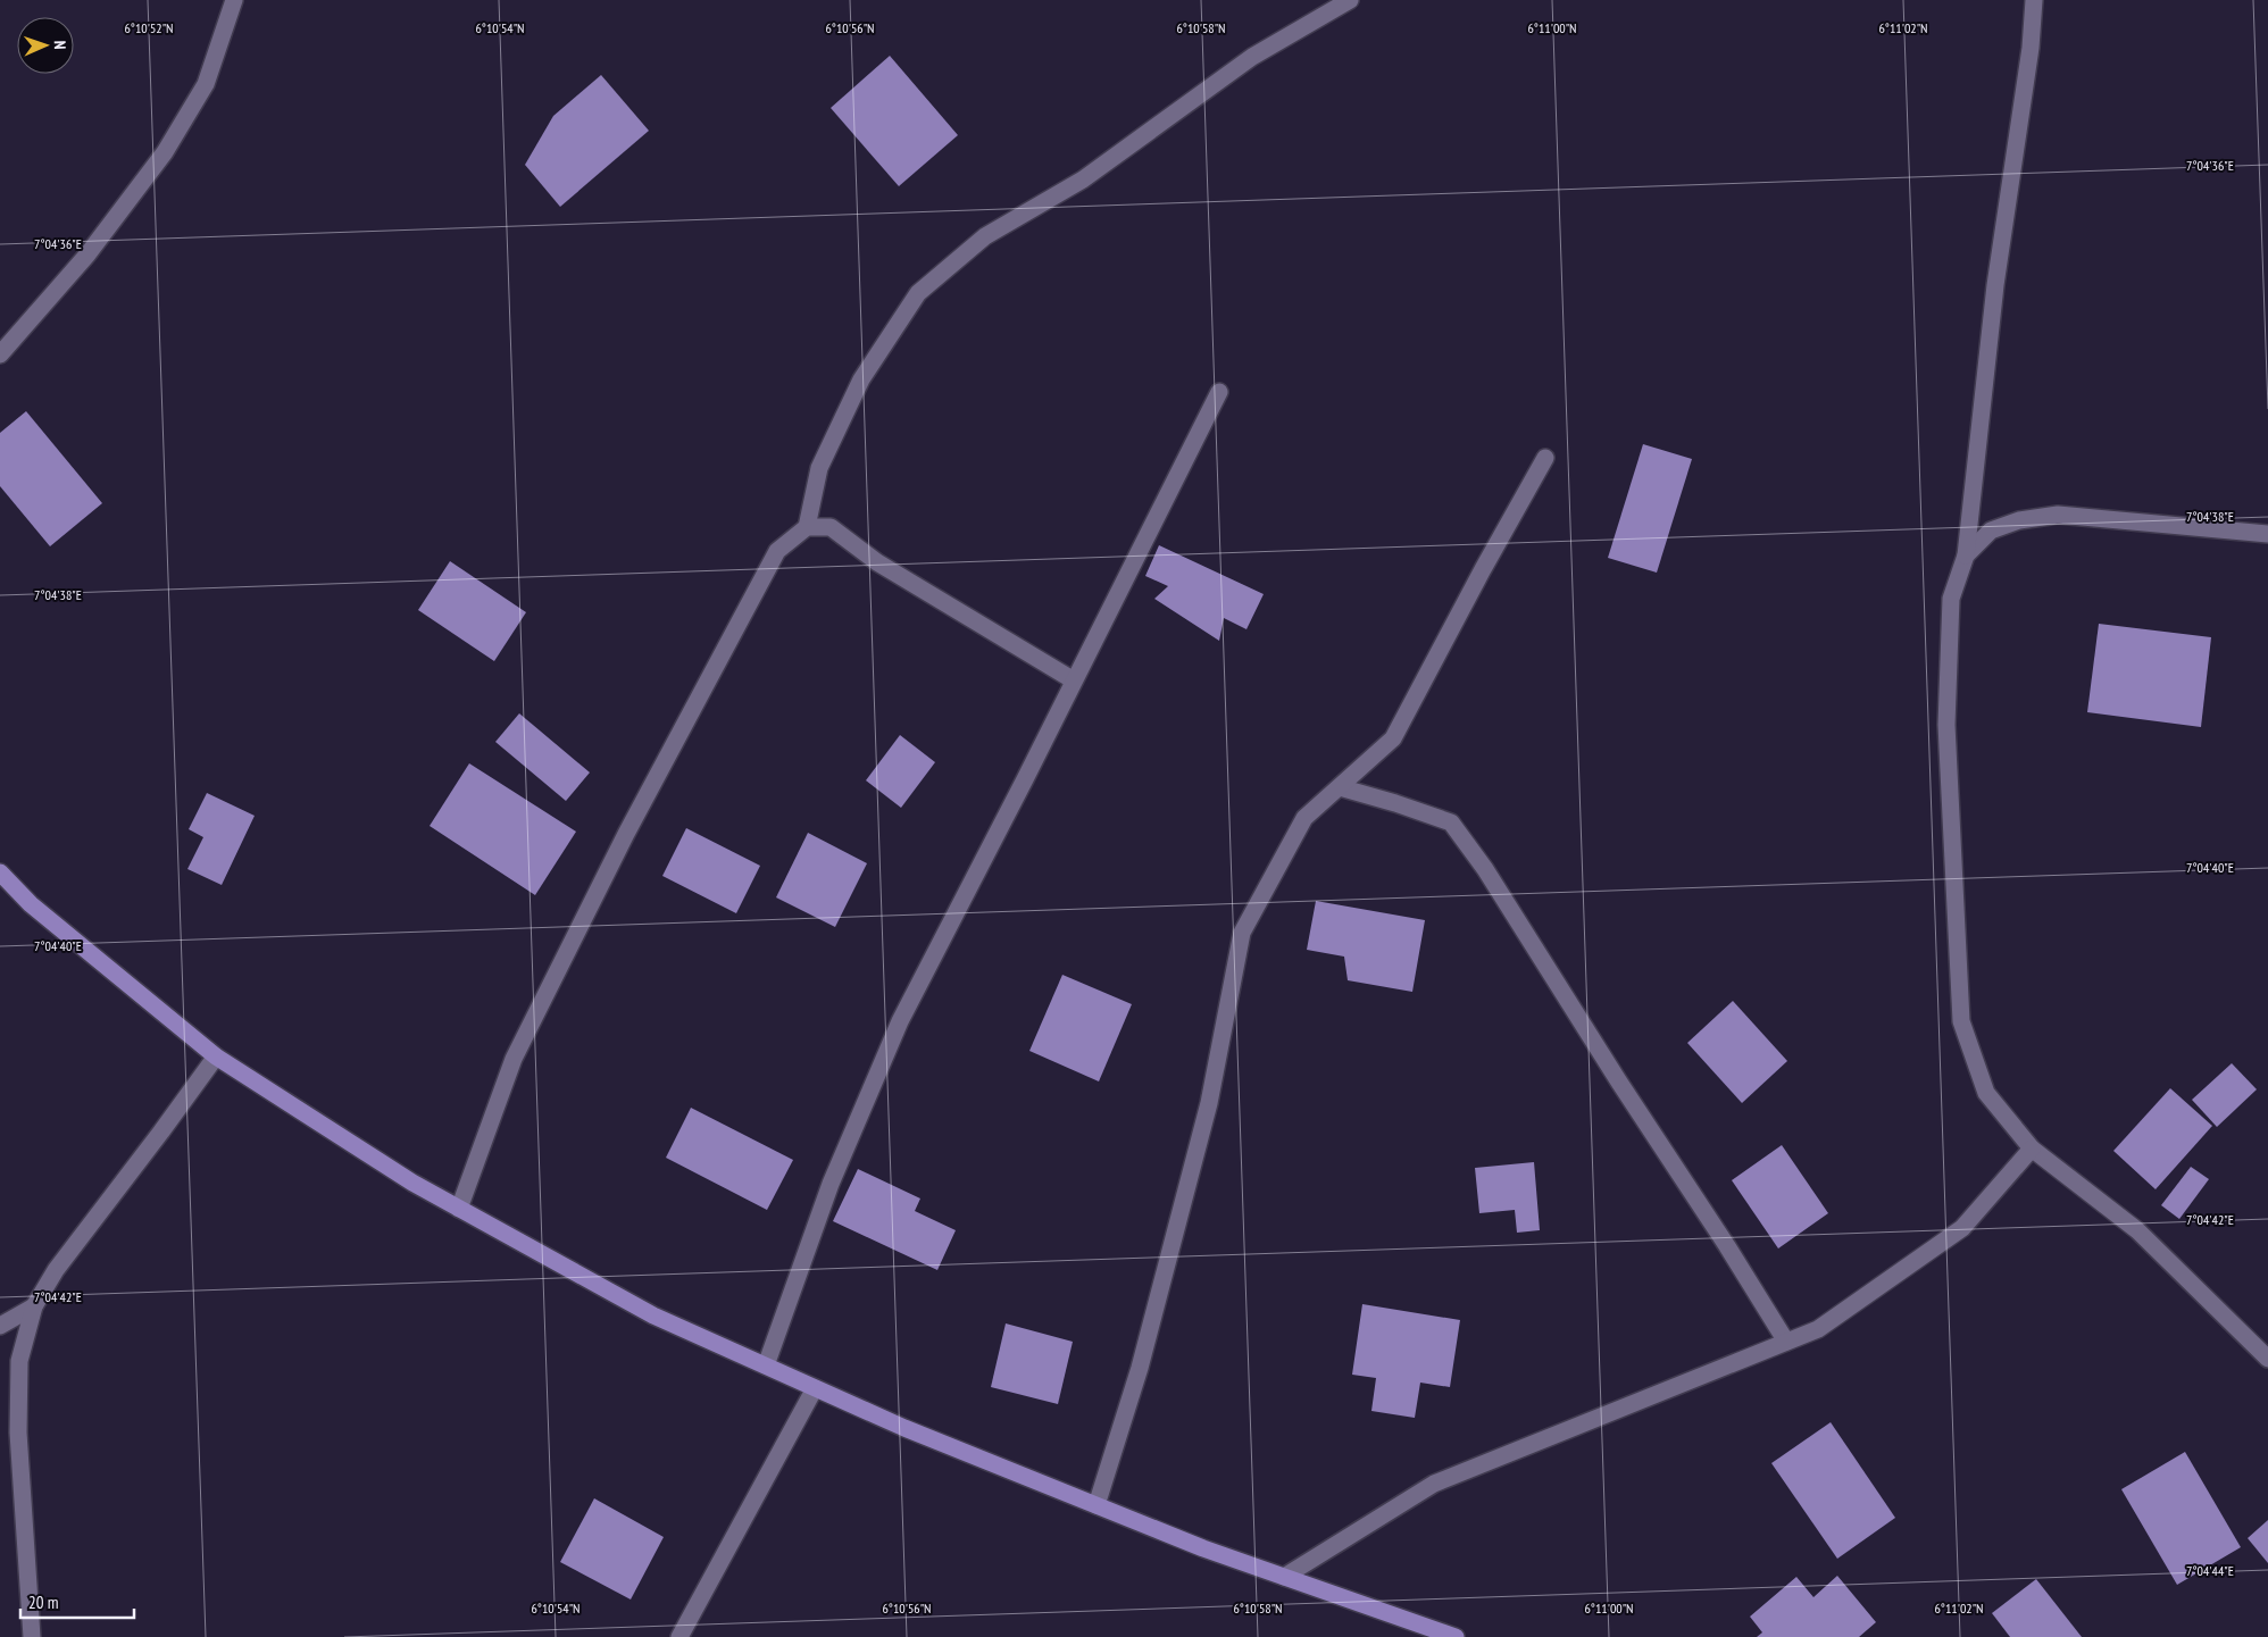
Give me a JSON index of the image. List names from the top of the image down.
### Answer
{
  "scale_bar": "20 m",
  "north": "right",
  "coordinates": [
    "6°10'52\"N",
    "6°10'54\"N",
    "6°10'56\"N",
    "6°10'58\"N",
    "6°11'00\"N",
    "6°11'02\"N",
    "7°04'36\"E",
    "7°04'38\"E",
    "7°04'40\"E",
    "7°04'42\"E",
    "7°04'44\"E"
  ]
}
